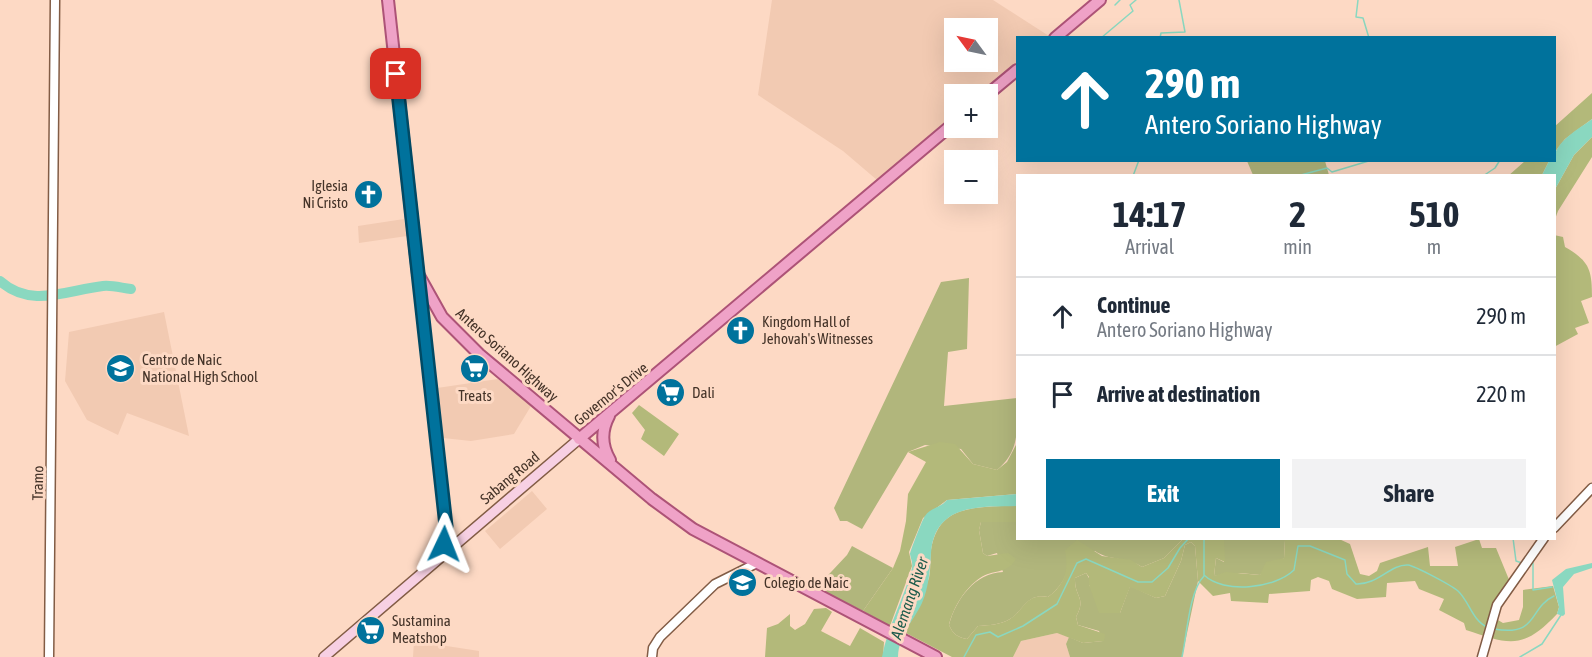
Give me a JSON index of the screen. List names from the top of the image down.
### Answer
{
  "streets": {
    "main road": ["Antero Soriano Highway", "Governor's Drive", "Sabang Road"],
    "street": ["Tramo"]
  },
  "crossings": [
    ["Antero Soriano Highway", "Governor's Drive"],
    ["Antero Soriano Highway", "Sabang Road"],
    ["Governor's Drive", "Sabang Road"]
  ],
  "water": ["Alemang River"],
  "places": {
    "church": ["Iglesia Ni Cristo", "Kingdom Hall of Jehovah's Witnesses"],
    "school or university": ["Centro de Naic National High School", "Colegio de Naic"],
    "supermarket": ["Treats", "Dali", "Sustamina Meatshop"]
  },
  "north": "top left",
  "page": {
    "map_buttons": ["+", "−"],
    "turn": ["290 m", "Antero Soriano Highway"],
    "eta": [
      "14:17",
      "Arrival",
      "2",
      "min",
      "510",
      "m"
    ],
    "list": [
      {
        "name": "Continue",
        "note": "Antero Soriano Highway",
        "value": "290 m"
      },
      {
        "name": "Arrive at destination",
        "value": "220 m"
      }
    ],
    "buttons": ["Exit", "Share"]
  }
}
